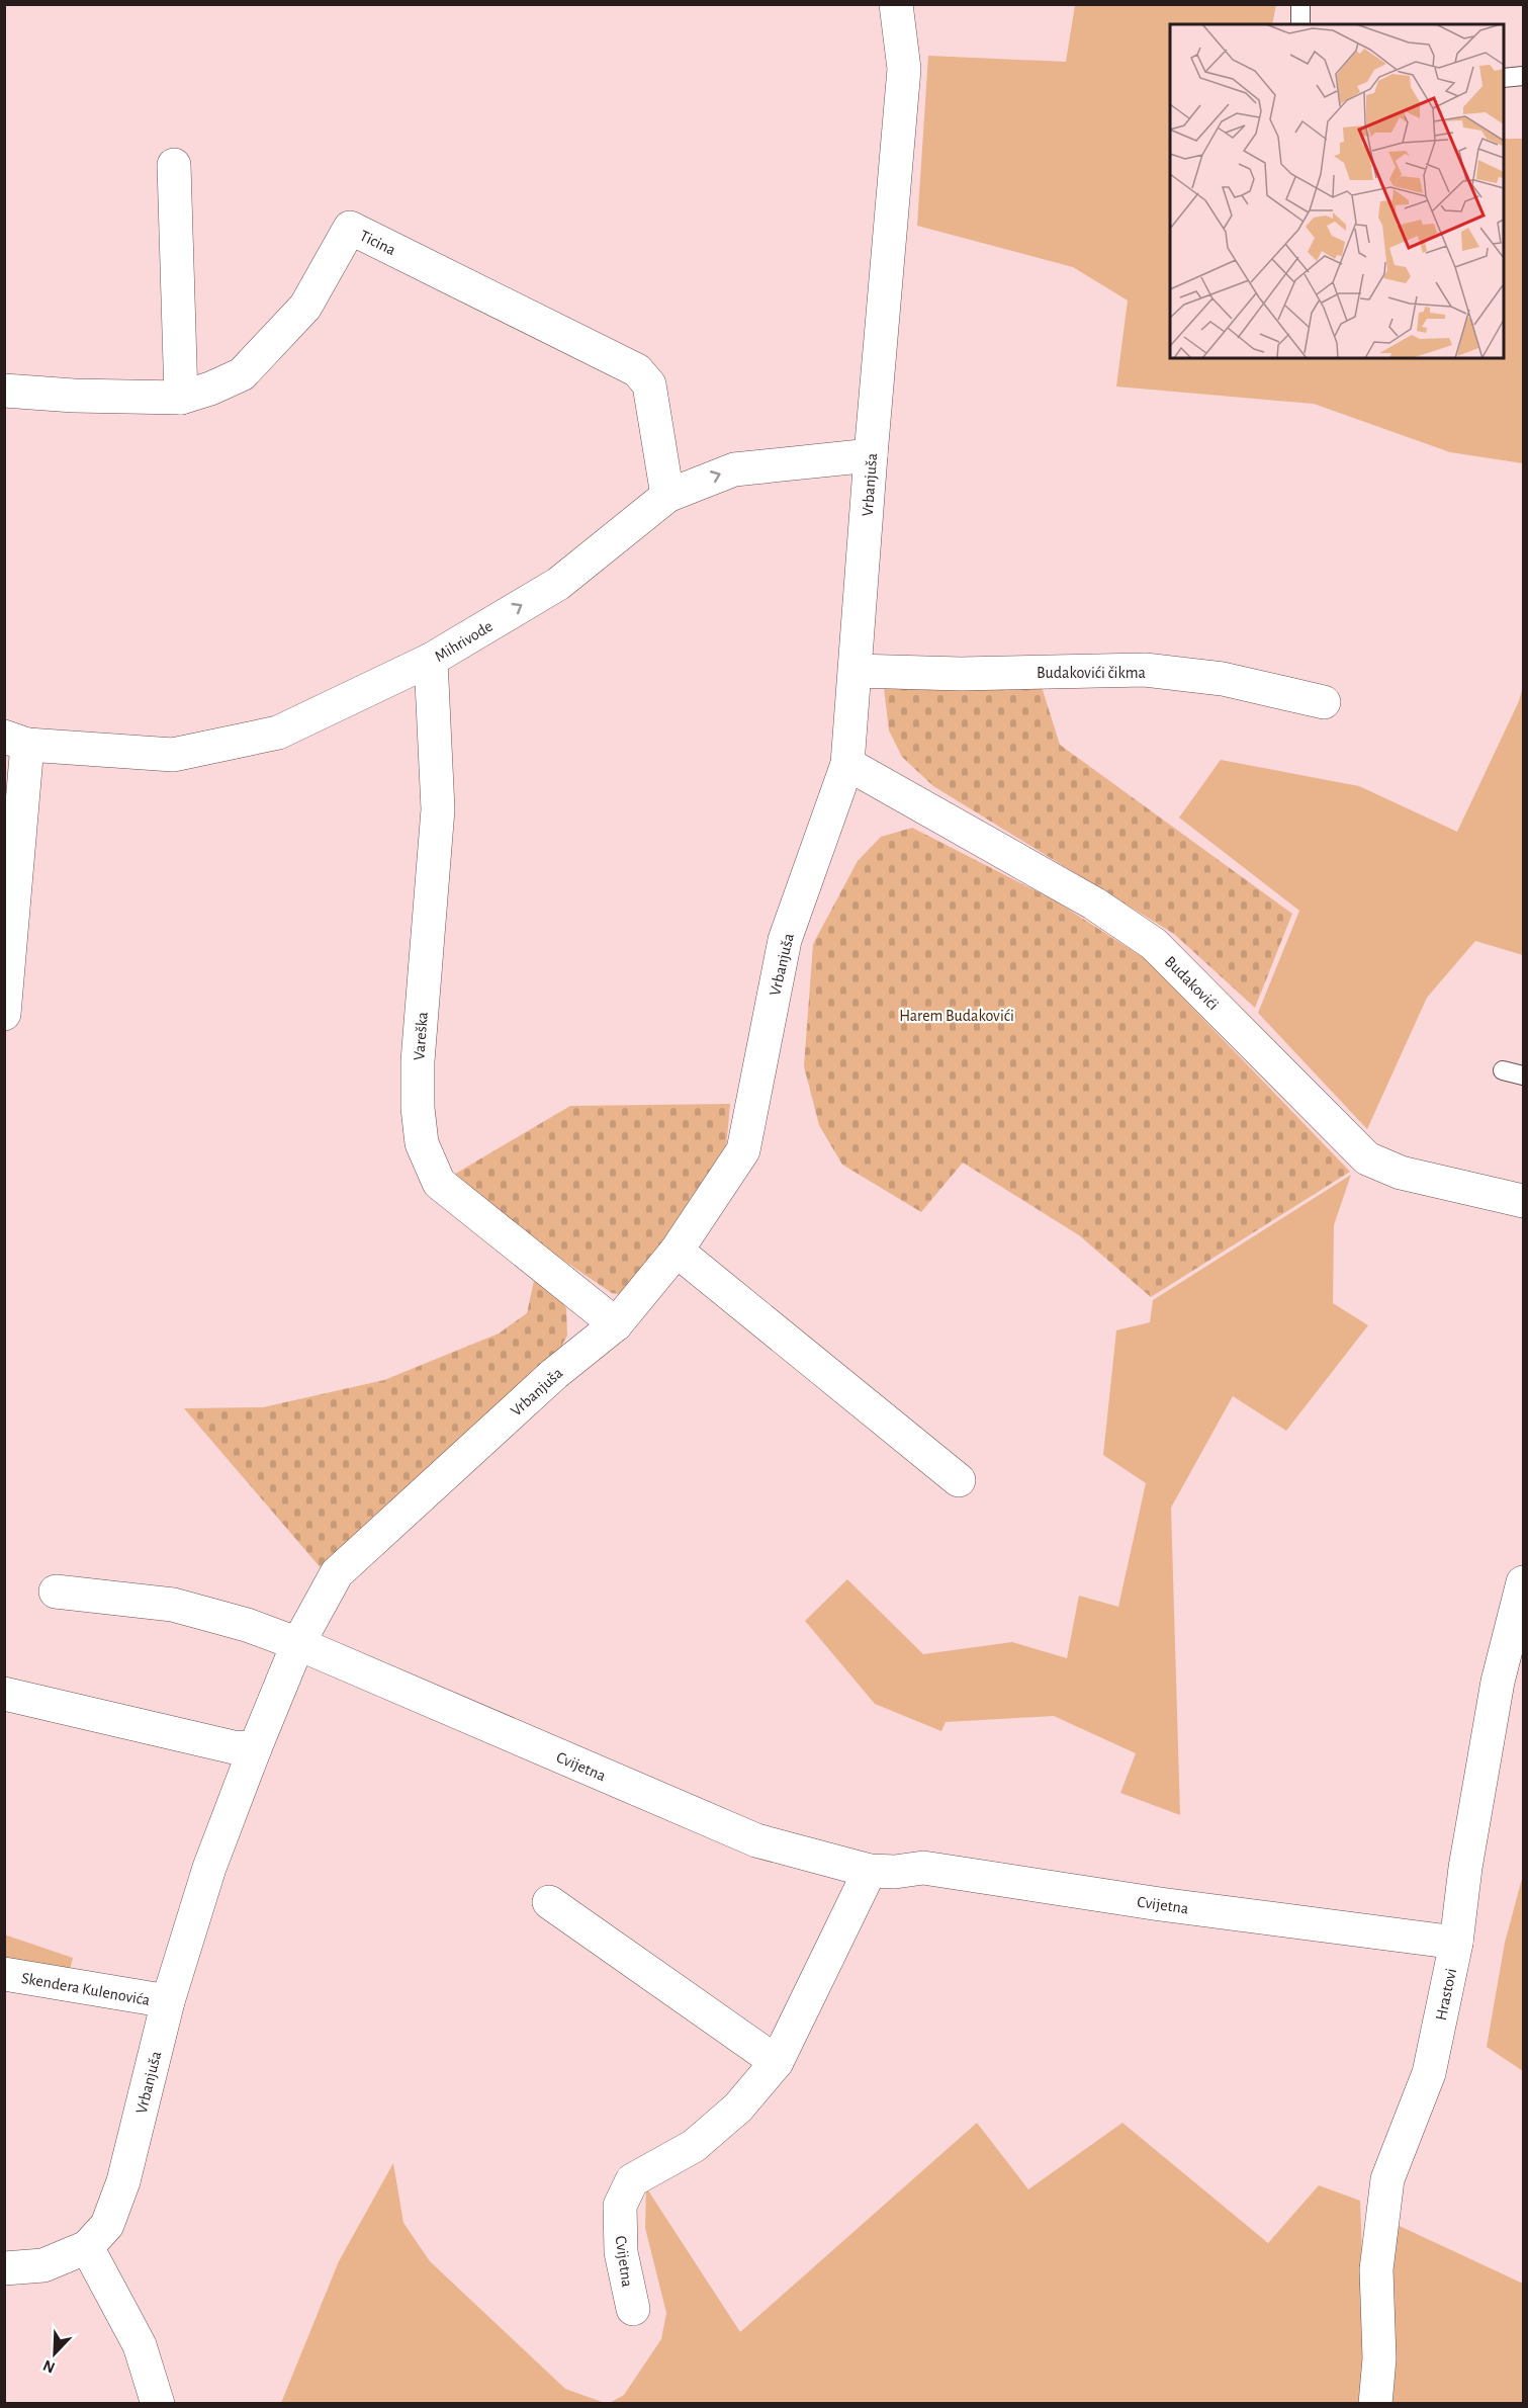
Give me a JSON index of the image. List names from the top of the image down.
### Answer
{
  "streets": {
    "street": [
      "Ticina",
      "Vrbanjuša",
      "Mihrivode",
      "Budakovići čikma",
      "Budakovići",
      "Vareška",
      "Cvijetna",
      "Skendera Kulenovića",
      "Hrastovi"
    ]
  },
  "crossings": [
    ["Ticina", "Mihrivode"],
    ["Vrbanjuša", "Mihrivode"],
    ["Vrbanjuša", "Budakovići čikma"],
    ["Vrbanjuša", "Budakovići"],
    ["Vrbanjuša", "Vareška"],
    ["Vrbanjuša", "Cvijetna"],
    ["Vrbanjuša", "Skendera Kulenovića"],
    ["Mihrivode", "Vareška"],
    ["Cvijetna", "Hrastovi"]
  ],
  "one_way": ["Mihrivode"],
  "parks": ["Harem Budakovići"],
  "north": "bottom left"
}
